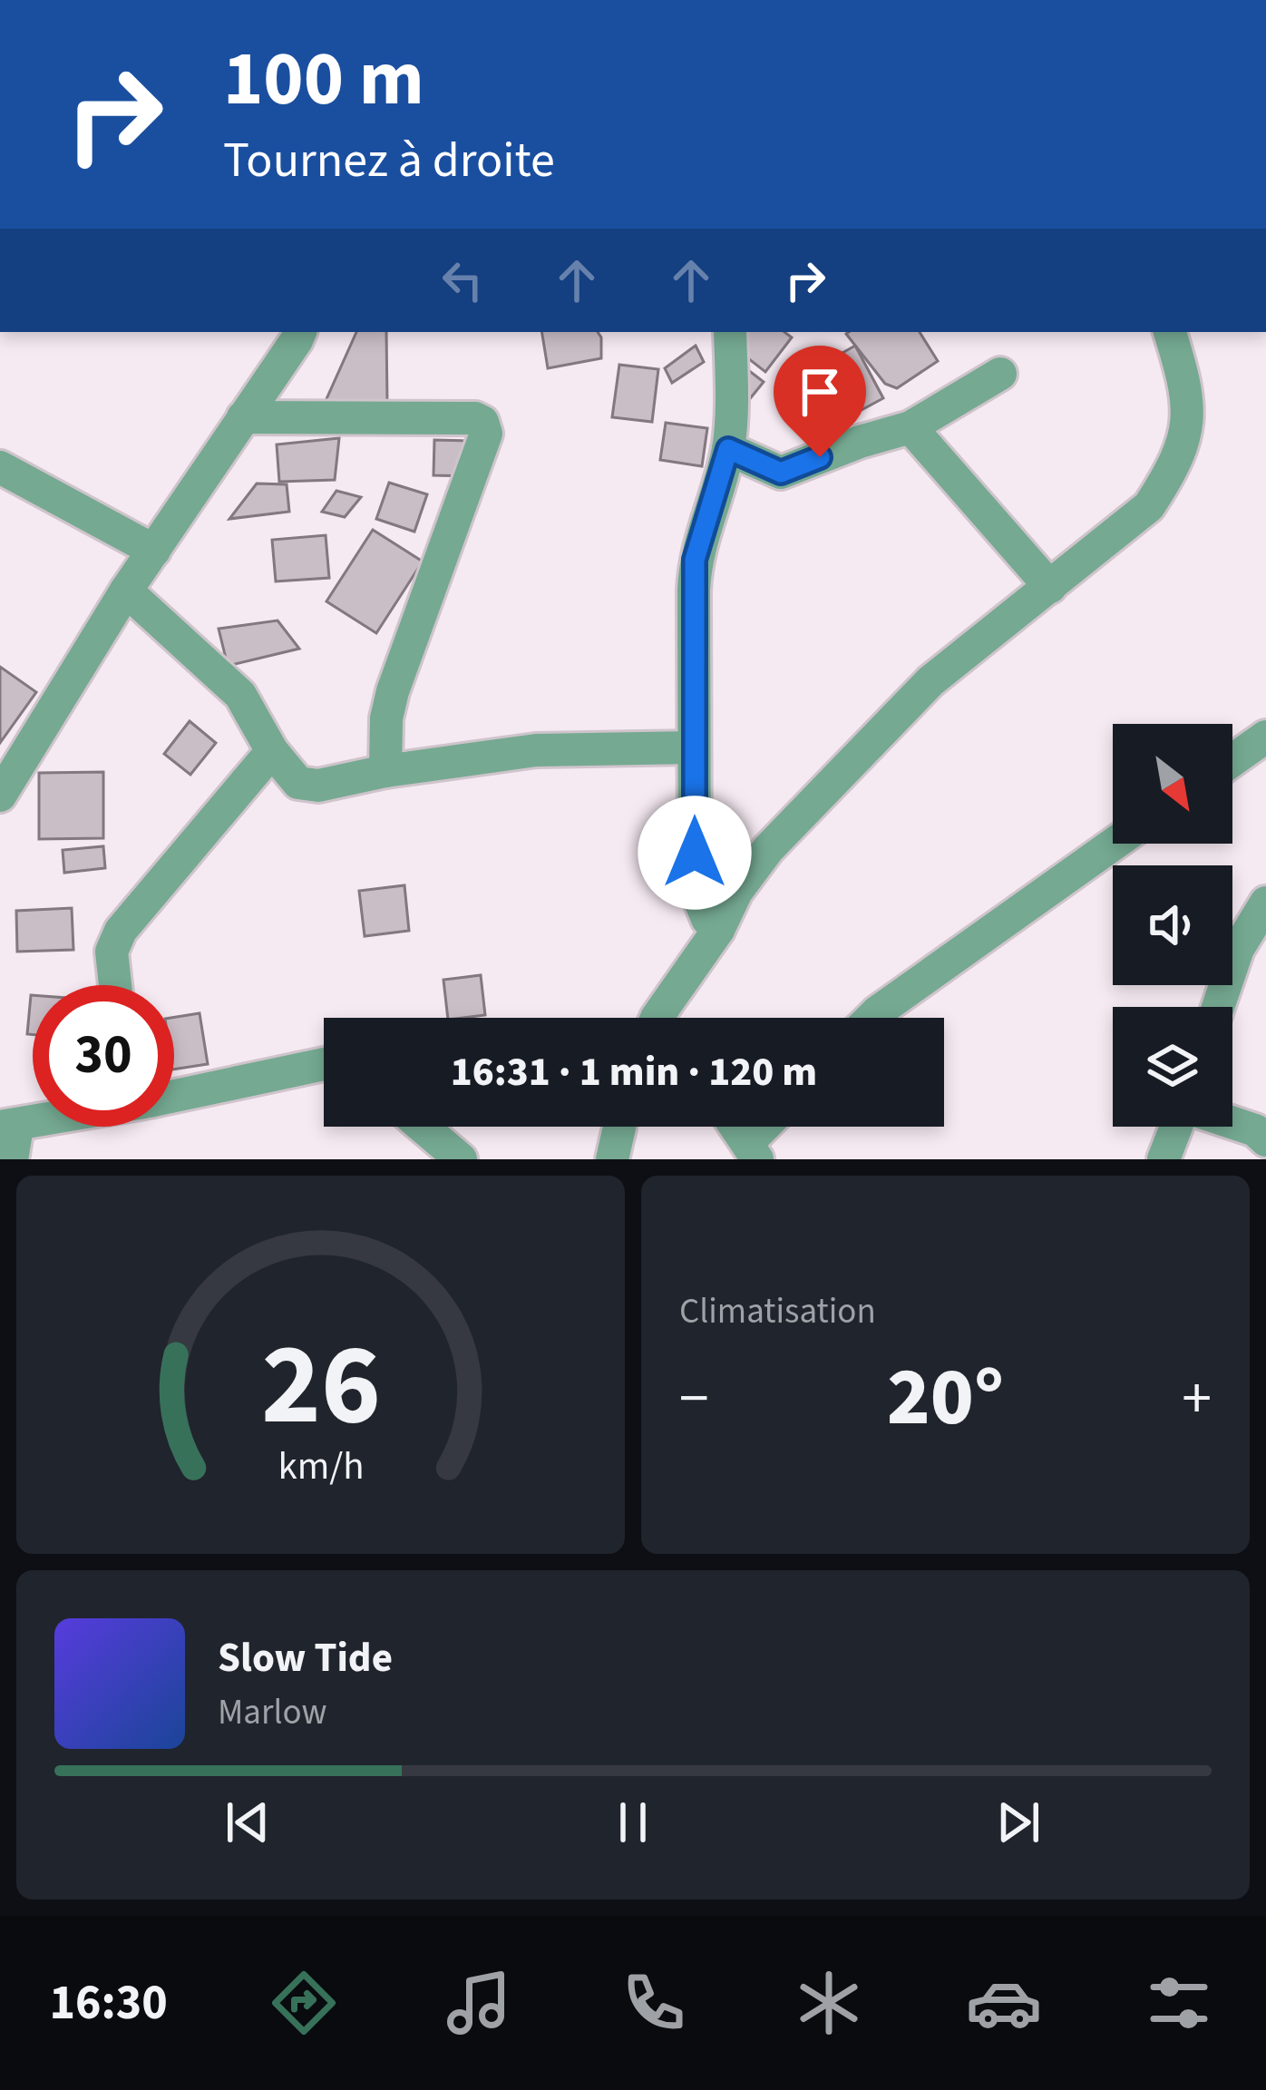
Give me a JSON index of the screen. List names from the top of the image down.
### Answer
{
  "north": "bottom right",
  "page": {
    "turn": ["100 m", "Tournez à droite"],
    "limit": "30",
    "trip": "16:31 · 1 min · 120 m",
    "tile": "Climatisation",
    "heat": ["−", "20°", "+"],
    "song": ["Slow Tide", "Marlow"],
    "tabs": "16:30",
    "gauge": ["26", "km/h"]
  }
}
